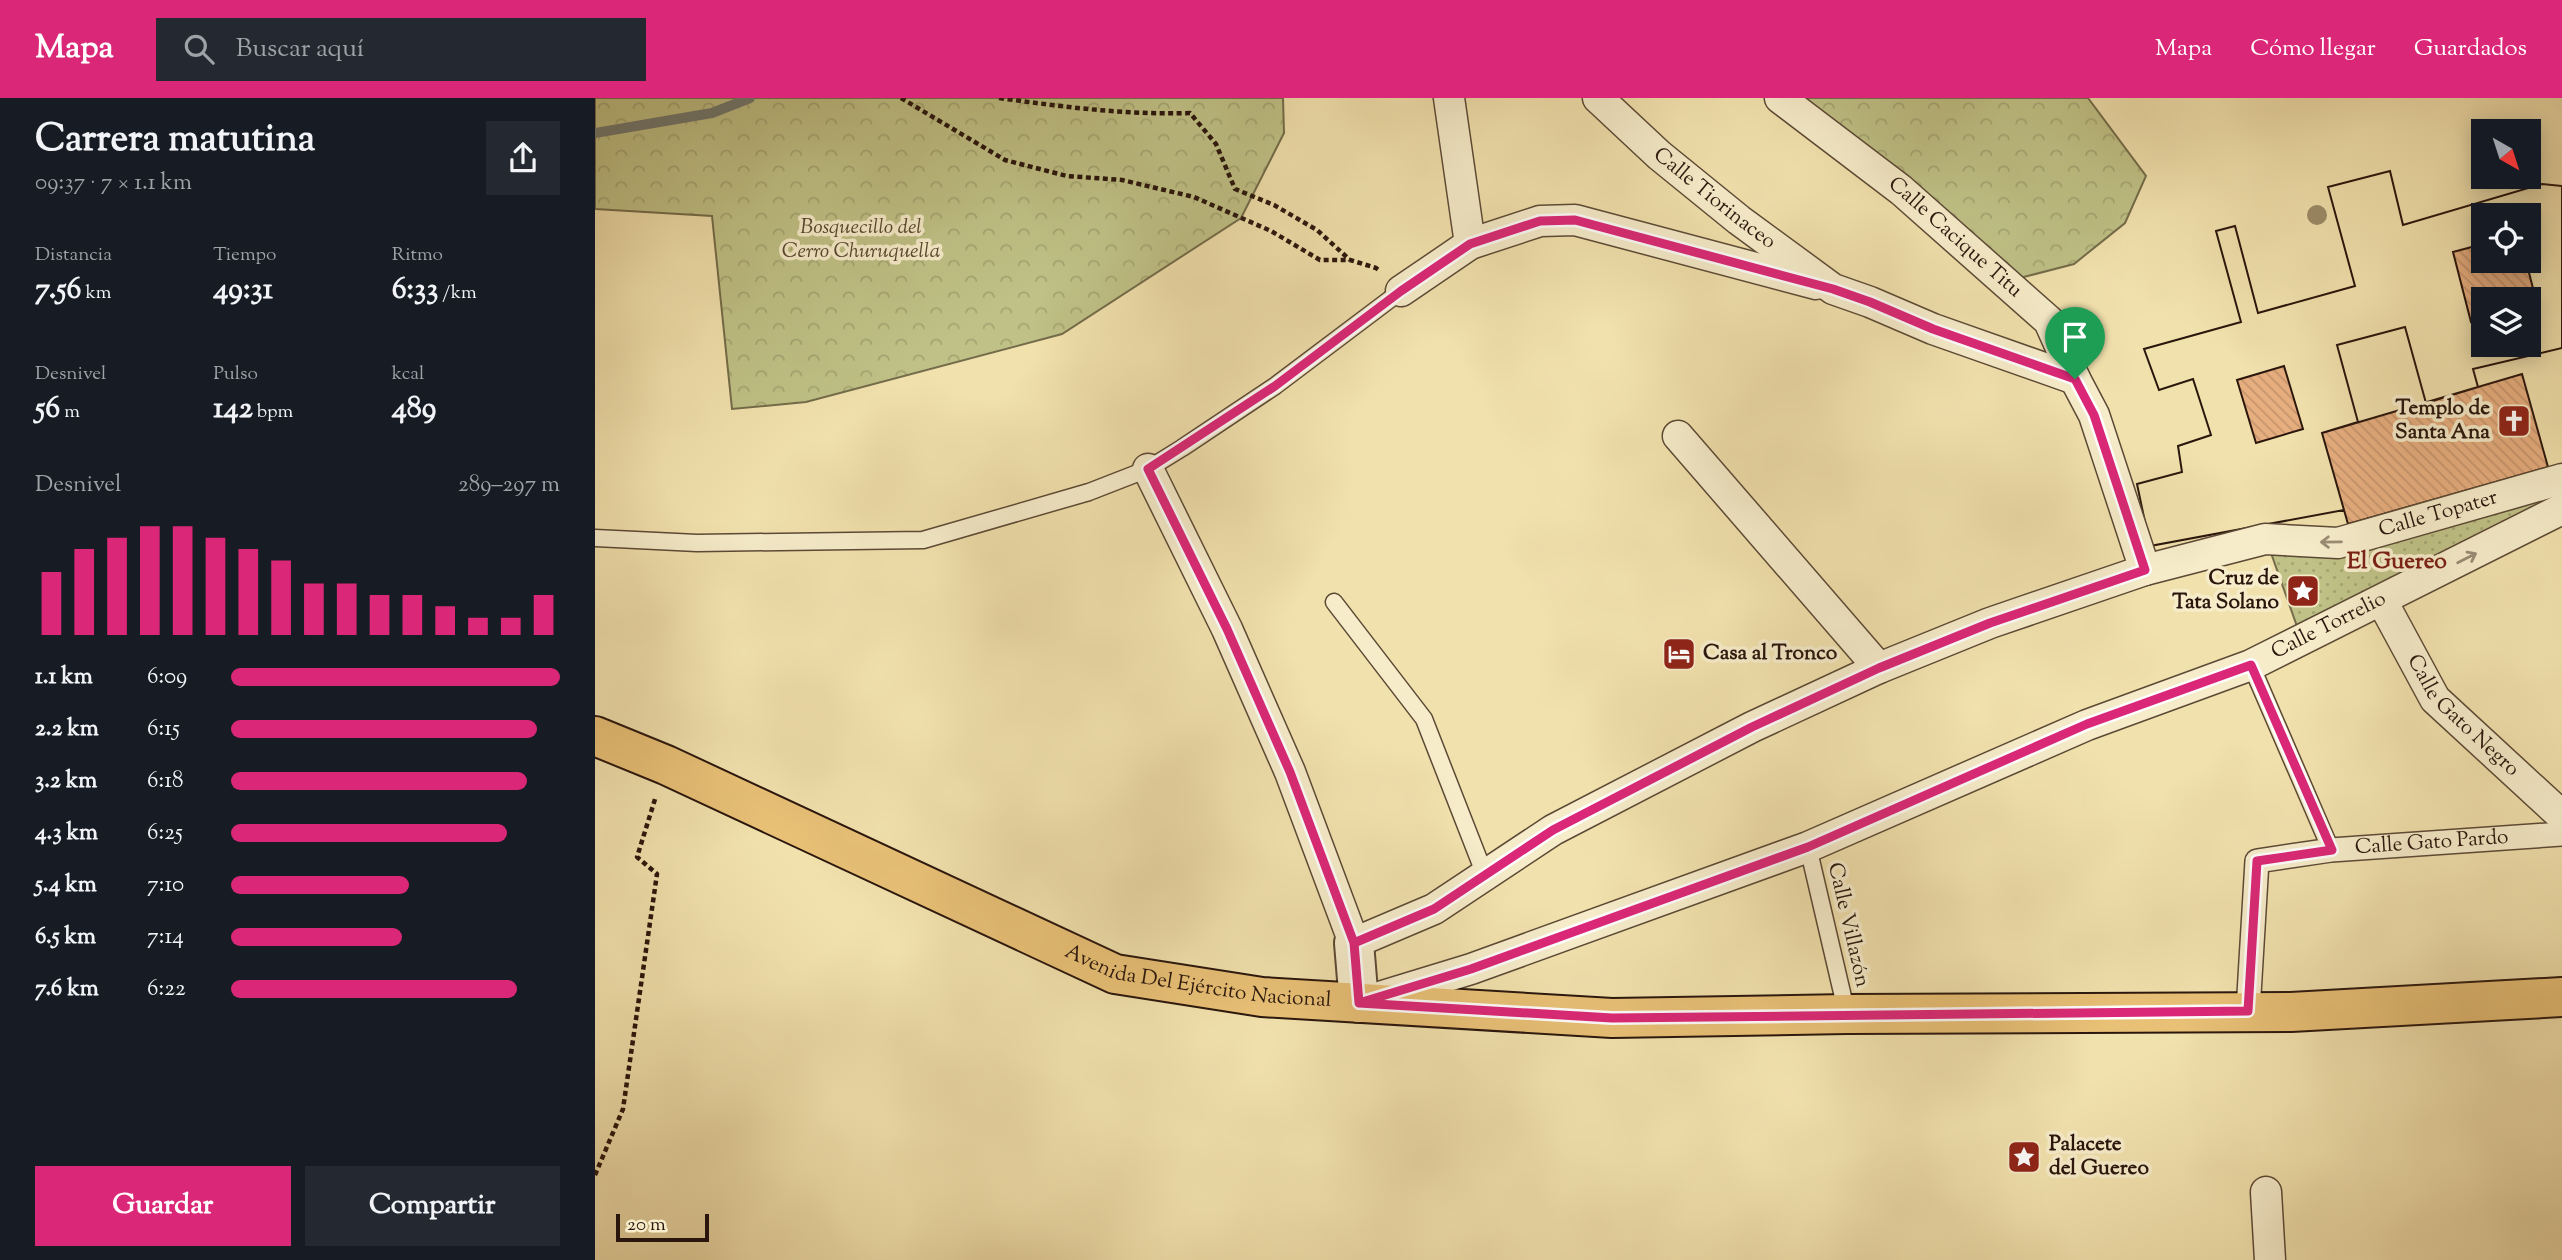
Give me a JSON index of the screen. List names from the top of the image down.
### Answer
{
  "streets": {
    "main road": ["Avenida Del Ejército Nacional"],
    "street": [
      "Calle Tiorinaceo",
      "Calle Cacique Titu",
      "Calle Topater",
      "Calle Torrelio",
      "Calle Gato Negro",
      "Calle Gato Pardo"
    ],
    "lane": ["Calle Villazón"]
  },
  "crossings": [
    ["Calle Tiorinaceo", "Calle Cacique Titu"],
    ["Calle Cacique Titu", "Calle Topater"],
    ["Calle Torrelio", "Calle Gato Negro"],
    ["Calle Torrelio", "Calle Villazón"],
    ["Calle Torrelio", "Avenida Del Ejército Nacional"],
    ["Calle Gato Pardo", "Avenida Del Ejército Nacional"],
    ["Calle Villazón", "Avenida Del Ejército Nacional"]
  ],
  "districts": ["El Guereo"],
  "parks": ["Bosquecillo del Cerro Churuquella"],
  "places": {
    "church": ["Templo de Santa Ana"],
    "place": ["Cruz de Tata Solano", "Palacete del Guereo"],
    "hotel": ["Casa al Tronco"]
  },
  "scale_bar": "20 m",
  "north": "bottom right",
  "page": {
    "header": "Mapa",
    "search": "Buscar aquí",
    "nav": ["Mapa", "Cómo llegar", "Guardados"],
    "heading": ["Carrera matutina", "09:37 · 7 × 1.1 km"],
    "stats": [
      ["Distancia", "7.56 km"],
      ["Tiempo", "49:31"],
      ["Ritmo", "6:33 /km"],
      ["Desnivel", "56 m"],
      ["Pulso", "142 bpm"],
      ["kcal", "489"]
    ],
    "chart": ["Desnivel", "289–297 m"],
    "list": [
      {
        "name": "1.1 km",
        "note": "6:09"
      },
      {
        "name": "2.2 km",
        "note": "6:15"
      },
      {
        "name": "3.2 km",
        "note": "6:18"
      },
      {
        "name": "4.3 km",
        "note": "6:25"
      },
      {
        "name": "5.4 km",
        "note": "7:10"
      },
      {
        "name": "6.5 km",
        "note": "7:14"
      },
      {
        "name": "7.6 km",
        "note": "6:22"
      }
    ],
    "buttons": ["Guardar", "Compartir"],
    "scale": "20 m"
  }
}
